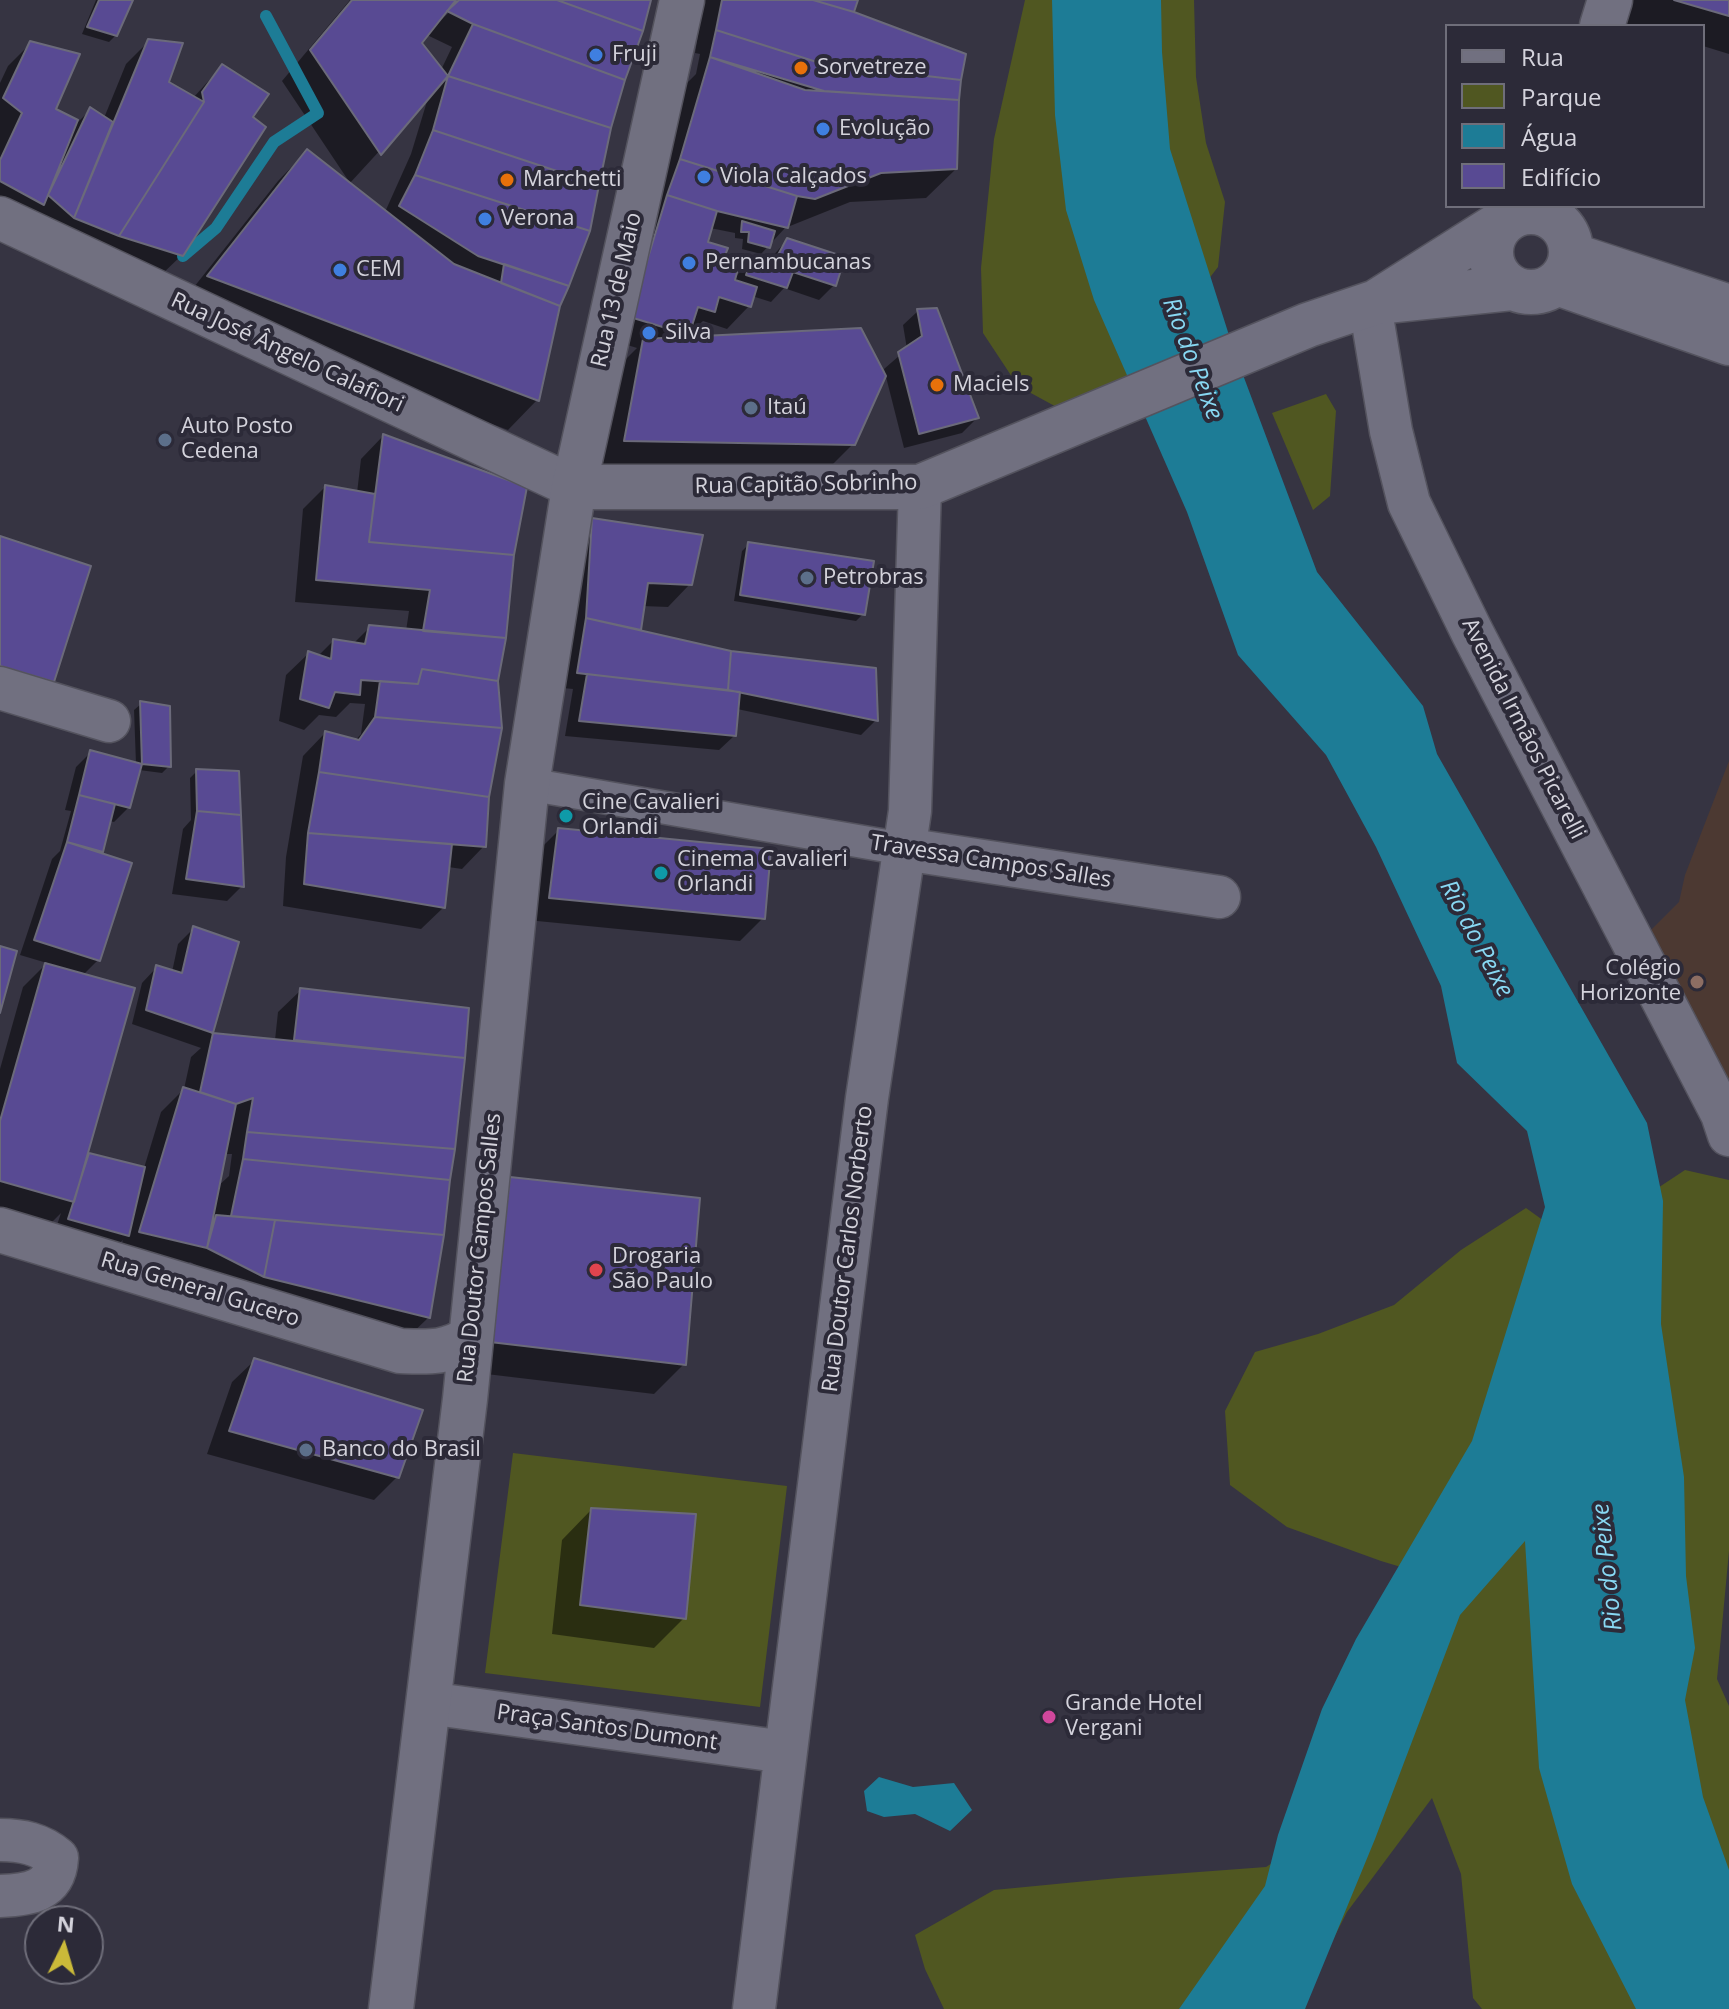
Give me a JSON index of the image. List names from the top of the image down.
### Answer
{
  "streets": {
    "street": [
      "Rua 13 de Maio",
      "Rua José Ângelo Calafiori",
      "Rua Capitão Sobrinho",
      "Avenida Irmãos Picarelli",
      "Travessa Campos Salles",
      "Rua Doutor Campos Salles",
      "Rua Doutor Carlos Norberto",
      "Rua General Gucero",
      "Praça Santos Dumont"
    ]
  },
  "crossings": [
    ["Rua 13 de Maio", "Rua José Ângelo Calafiori"],
    ["Rua 13 de Maio", "Rua Capitão Sobrinho"],
    ["Rua 13 de Maio", "Rua Doutor Campos Salles"],
    ["Rua José Ângelo Calafiori", "Rua Capitão Sobrinho"],
    ["Rua José Ângelo Calafiori", "Rua Doutor Campos Salles"],
    ["Rua Capitão Sobrinho", "Avenida Irmãos Picarelli"],
    ["Rua Capitão Sobrinho", "Rua Doutor Campos Salles"],
    ["Rua Capitão Sobrinho", "Rua Doutor Carlos Norberto"],
    ["Travessa Campos Salles", "Rua Doutor Campos Salles"],
    ["Travessa Campos Salles", "Rua Doutor Carlos Norberto"],
    ["Rua Doutor Campos Salles", "Rua General Gucero"],
    ["Rua Doutor Campos Salles", "Praça Santos Dumont"],
    ["Rua Doutor Carlos Norberto", "Praça Santos Dumont"]
  ],
  "water": ["Rio do Peixe"],
  "places": [
    "Fruji",
    "Sorvetreze",
    "Evolução",
    "Viola Calçados",
    "Marchetti",
    "Verona",
    "Pernambucanas",
    "CEM",
    "Silva",
    "Maciels",
    "Itaú",
    "Auto Posto Cedena",
    "Petrobras",
    "Cine Cavalieri Orlandi",
    "Cinema Cavalieri Orlandi",
    "Colégio Horizonte",
    "Drogaria São Paulo",
    "Banco do Brasil",
    "Grande Hotel Vergani"
  ],
  "legend": [
    "Rua",
    "Parque",
    "Água",
    "Edifício"
  ],
  "north": "top"
}
